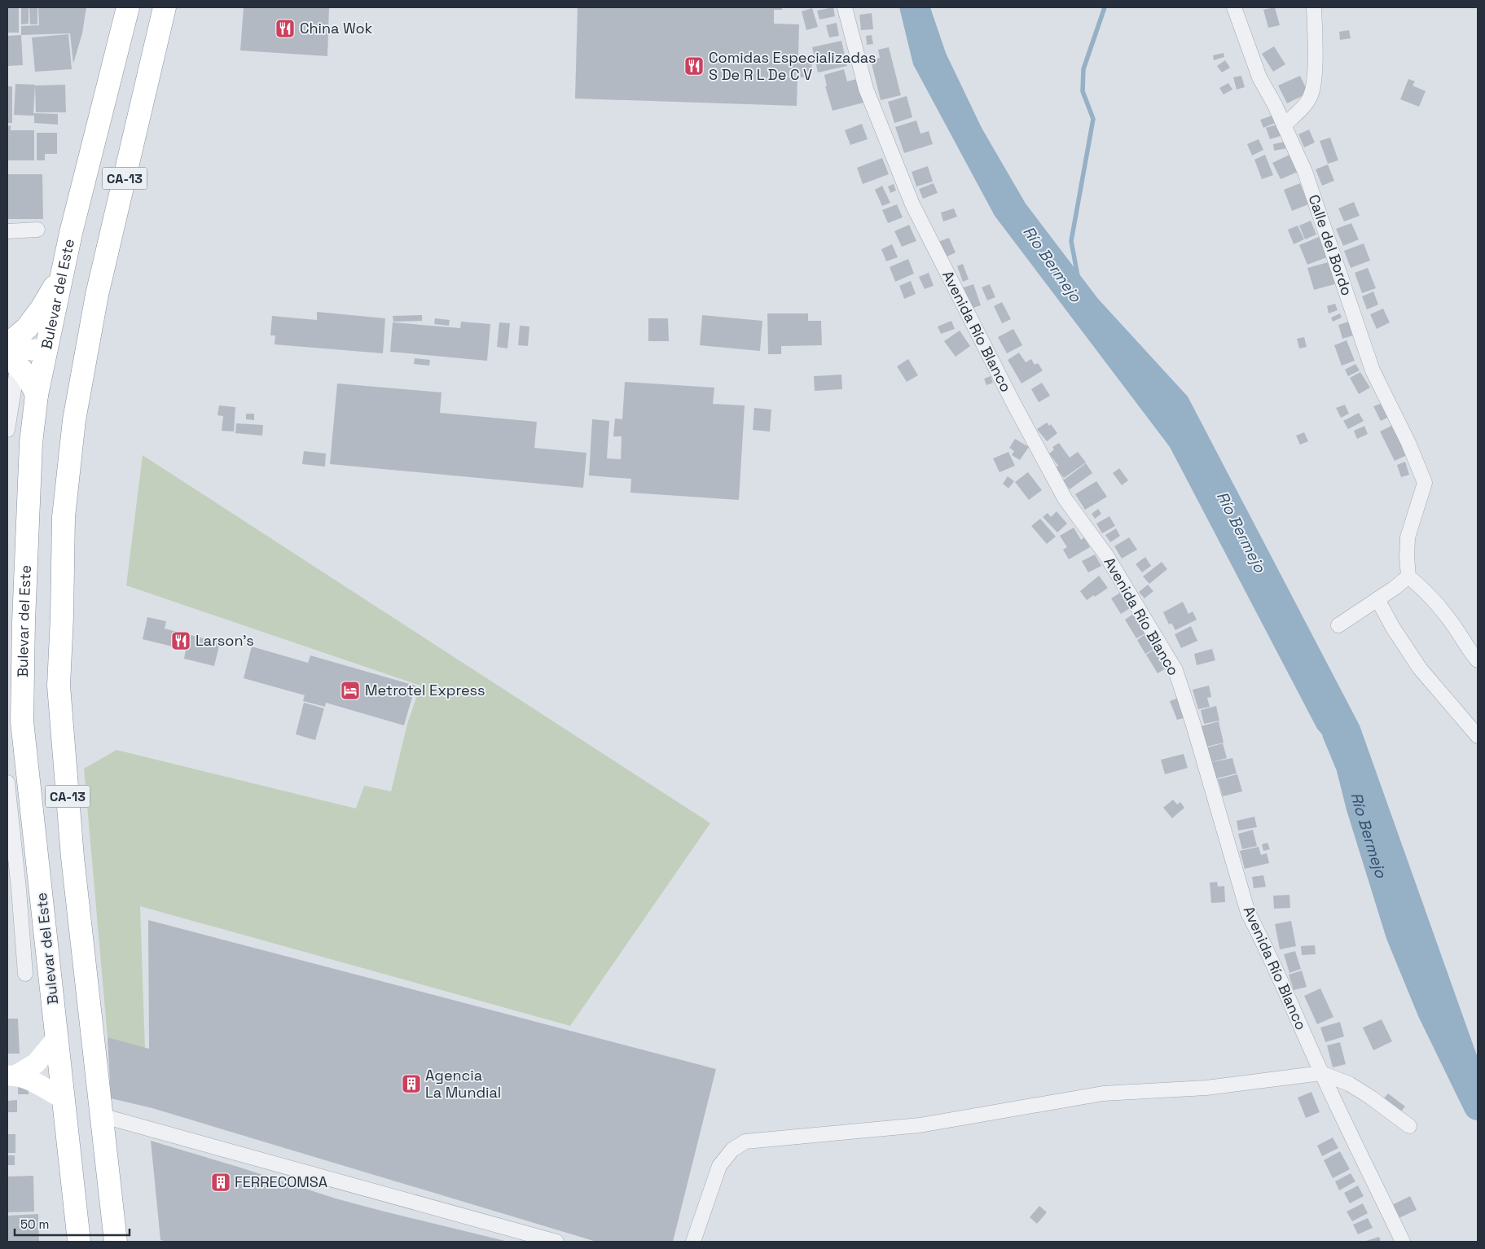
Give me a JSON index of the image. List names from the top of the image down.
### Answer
{
  "streets": {
    "highway": ["CA-13", "Bulevar del Este"],
    "street": ["Calle del Bordo", "Avenida Río Blanco"]
  },
  "water": ["Río Bermejo"],
  "places": {
    "restaurant": ["China Wok", "Comidas Especializadas S De R L De C V", "Larson's"],
    "hotel": ["Metrotel Express"],
    "building": ["Agencia La Mundial", "FERRECOMSA"]
  },
  "scale_bar": "50 m"
}
